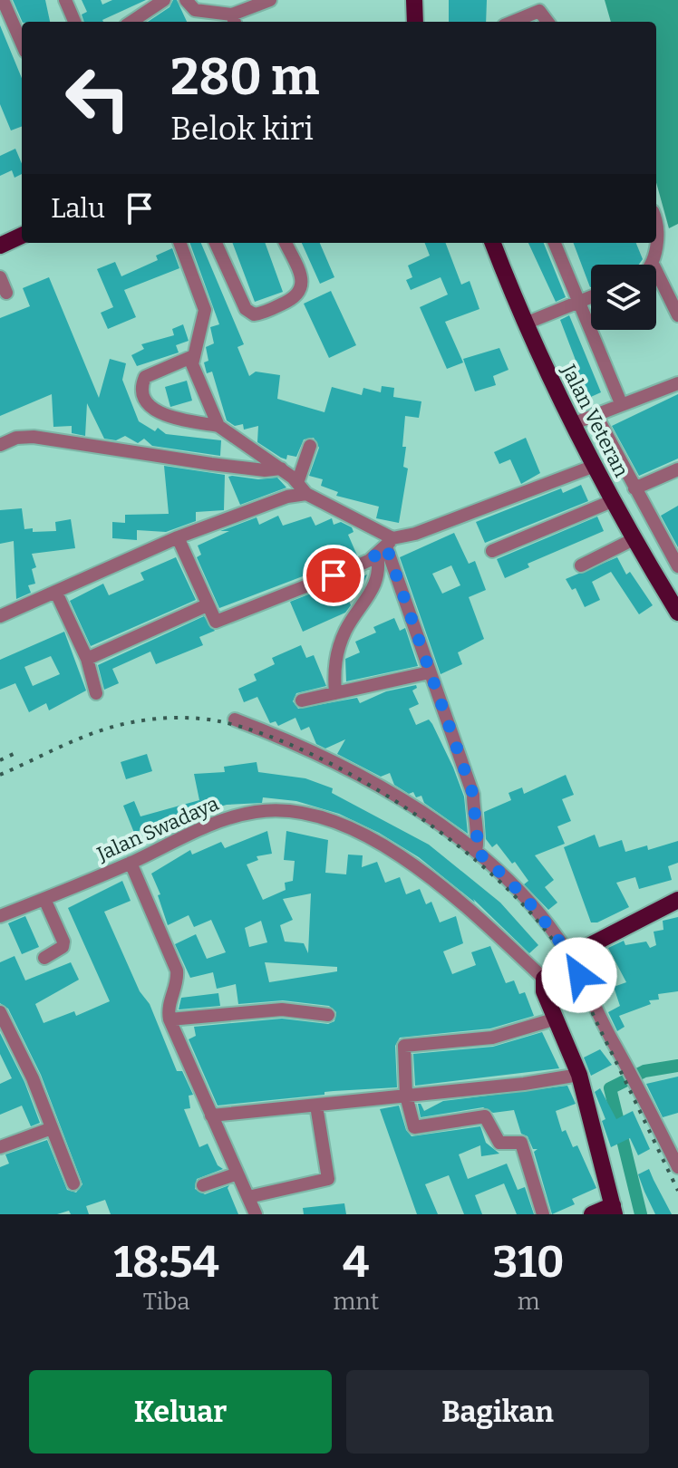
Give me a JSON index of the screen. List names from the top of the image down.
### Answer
{
  "streets": {
    "main road": ["Jalan Veteran"],
    "street": ["Jalan Swadaya"]
  },
  "page": {
    "turn": ["280 m", "Belok kiri"],
    "then": "Lalu",
    "eta": [
      "18:54",
      "Tiba",
      "4",
      "mnt",
      "310",
      "m"
    ],
    "buttons": ["Keluar", "Bagikan"]
  }
}
